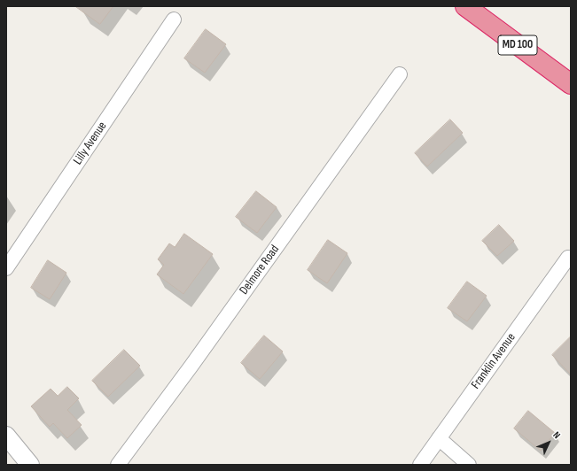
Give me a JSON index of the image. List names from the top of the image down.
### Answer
{
  "streets": {
    "highway": ["MD 100"],
    "street": ["Lilly Avenue", "Delmore Road", "Franklin Avenue"]
  },
  "north": "top right"
}
